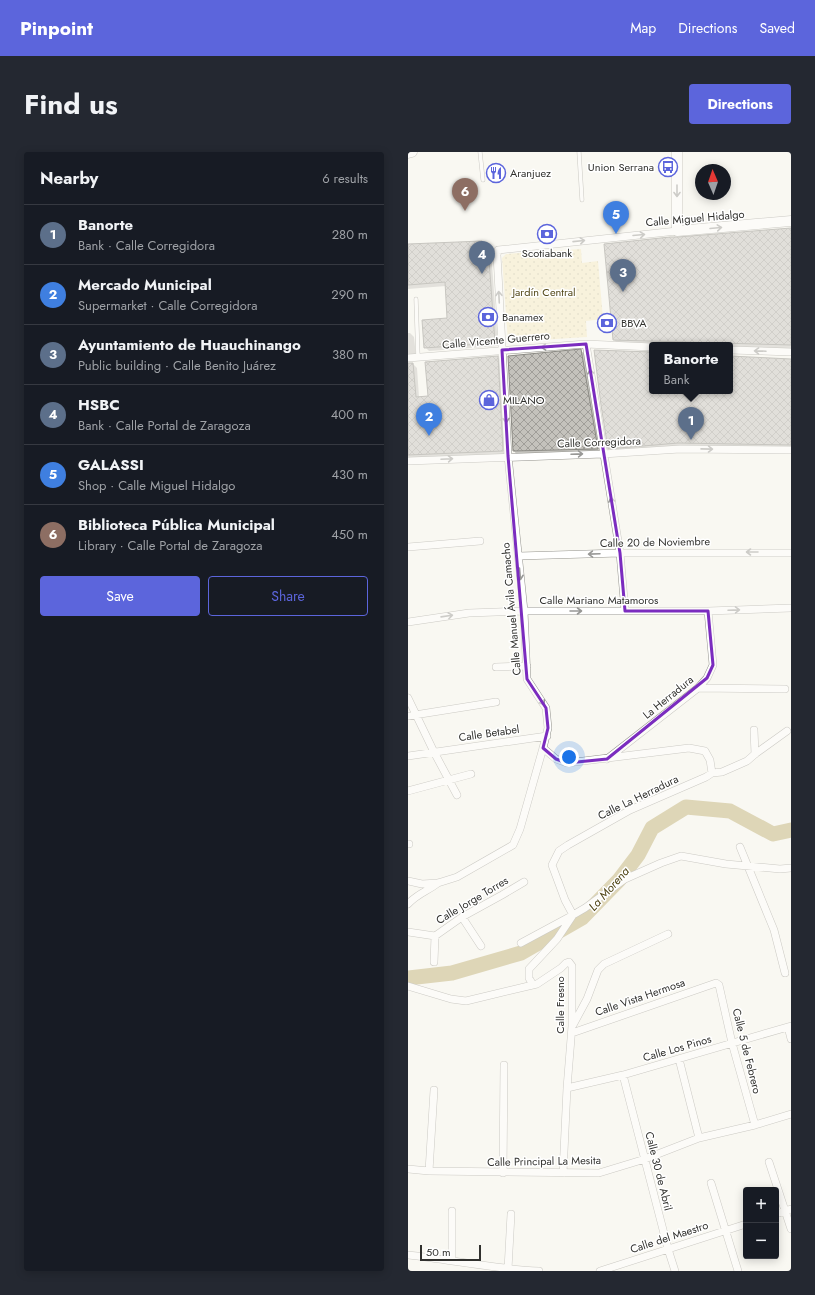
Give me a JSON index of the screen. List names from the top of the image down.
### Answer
{
  "streets": {
    "main road": ["Calle Miguel Hidalgo"],
    "street": [
      "Calle Vicente Guerrero",
      "Calle Corregidora",
      "Calle 20 de Noviembre",
      "Calle Mariano Matamoros",
      "Calle Manuel Ávila Camacho",
      "La Herradura",
      "Calle Betabel",
      "Calle La Herradura",
      "Calle Jorge Torres",
      "Calle Vista Hermosa",
      "Calle Fresno",
      "Calle Los Pinos",
      "Calle 5 de Febrero",
      "Calle Principal La Mesita",
      "Calle 30 de Abril",
      "Calle del Maestro"
    ]
  },
  "crossings": [
    ["Calle Miguel Hidalgo", "Calle Manuel Ávila Camacho"],
    ["Calle Vicente Guerrero", "Calle Manuel Ávila Camacho"],
    ["Calle Corregidora", "Calle Manuel Ávila Camacho"],
    ["Calle 20 de Noviembre", "Calle Manuel Ávila Camacho"],
    ["Calle Mariano Matamoros", "Calle Manuel Ávila Camacho"],
    ["Calle Mariano Matamoros", "La Herradura"],
    ["Calle Manuel Ávila Camacho", "Calle Betabel"],
    ["Calle Vista Hermosa", "Calle Fresno"],
    ["Calle Vista Hermosa", "Calle 5 de Febrero"],
    ["Calle Fresno", "Calle Los Pinos"],
    ["Calle Fresno", "Calle Principal La Mesita"],
    ["Calle Los Pinos", "Calle 5 de Febrero"],
    ["Calle Los Pinos", "Calle 30 de Abril"],
    ["Calle 5 de Febrero", "Calle Principal La Mesita"],
    ["Calle Principal La Mesita", "Calle 30 de Abril"],
    ["Calle 30 de Abril", "Calle del Maestro"]
  ],
  "one_way": [
    "Calle Miguel Hidalgo",
    "Calle Corregidora",
    "Calle 20 de Noviembre",
    "Calle Mariano Matamoros"
  ],
  "water": ["La Morena"],
  "parks": ["Jardín Central"],
  "places": {
    "bus stop": ["Union Serrana"],
    "restaurant": ["Aranjuez"],
    "bank": ["Scotiabank", "Banamex", "BBVA"],
    "shop": ["MILANO"]
  },
  "scale_bar": "50 m",
  "north": "top",
  "page": {
    "header": "Pinpoint",
    "nav": ["Map", "Directions", "Saved"],
    "title": "Find us",
    "buttons": [
      "Directions",
      ["Save", "Share"]
    ],
    "heading": ["Nearby", "6 results"],
    "pins": [
      "6",
      "5",
      "4",
      "3",
      "2",
      "1"
    ],
    "list": [
      {
        "mark": "1",
        "name": "Banorte",
        "note": "Bank · Calle Corregidora",
        "value": "280 m"
      },
      {
        "mark": "2",
        "name": "Mercado Municipal",
        "note": "Supermarket · Calle Corregidora",
        "value": "290 m"
      },
      {
        "mark": "3",
        "name": "Ayuntamiento de Huauchinango",
        "note": "Public building · Calle Benito Juárez",
        "value": "380 m"
      },
      {
        "mark": "4",
        "name": "HSBC",
        "note": "Bank · Calle Portal de Zaragoza",
        "value": "400 m"
      },
      {
        "mark": "5",
        "name": "GALASSI",
        "note": "Shop · Calle Miguel Hidalgo",
        "value": "430 m"
      },
      {
        "mark": "6",
        "name": "Biblioteca Pública Municipal",
        "note": "Library · Calle Portal de Zaragoza",
        "value": "450 m"
      }
    ],
    "popup": ["Banorte", "Bank"],
    "map_buttons": ["+", "−"],
    "scale": "50 m"
  }
}
